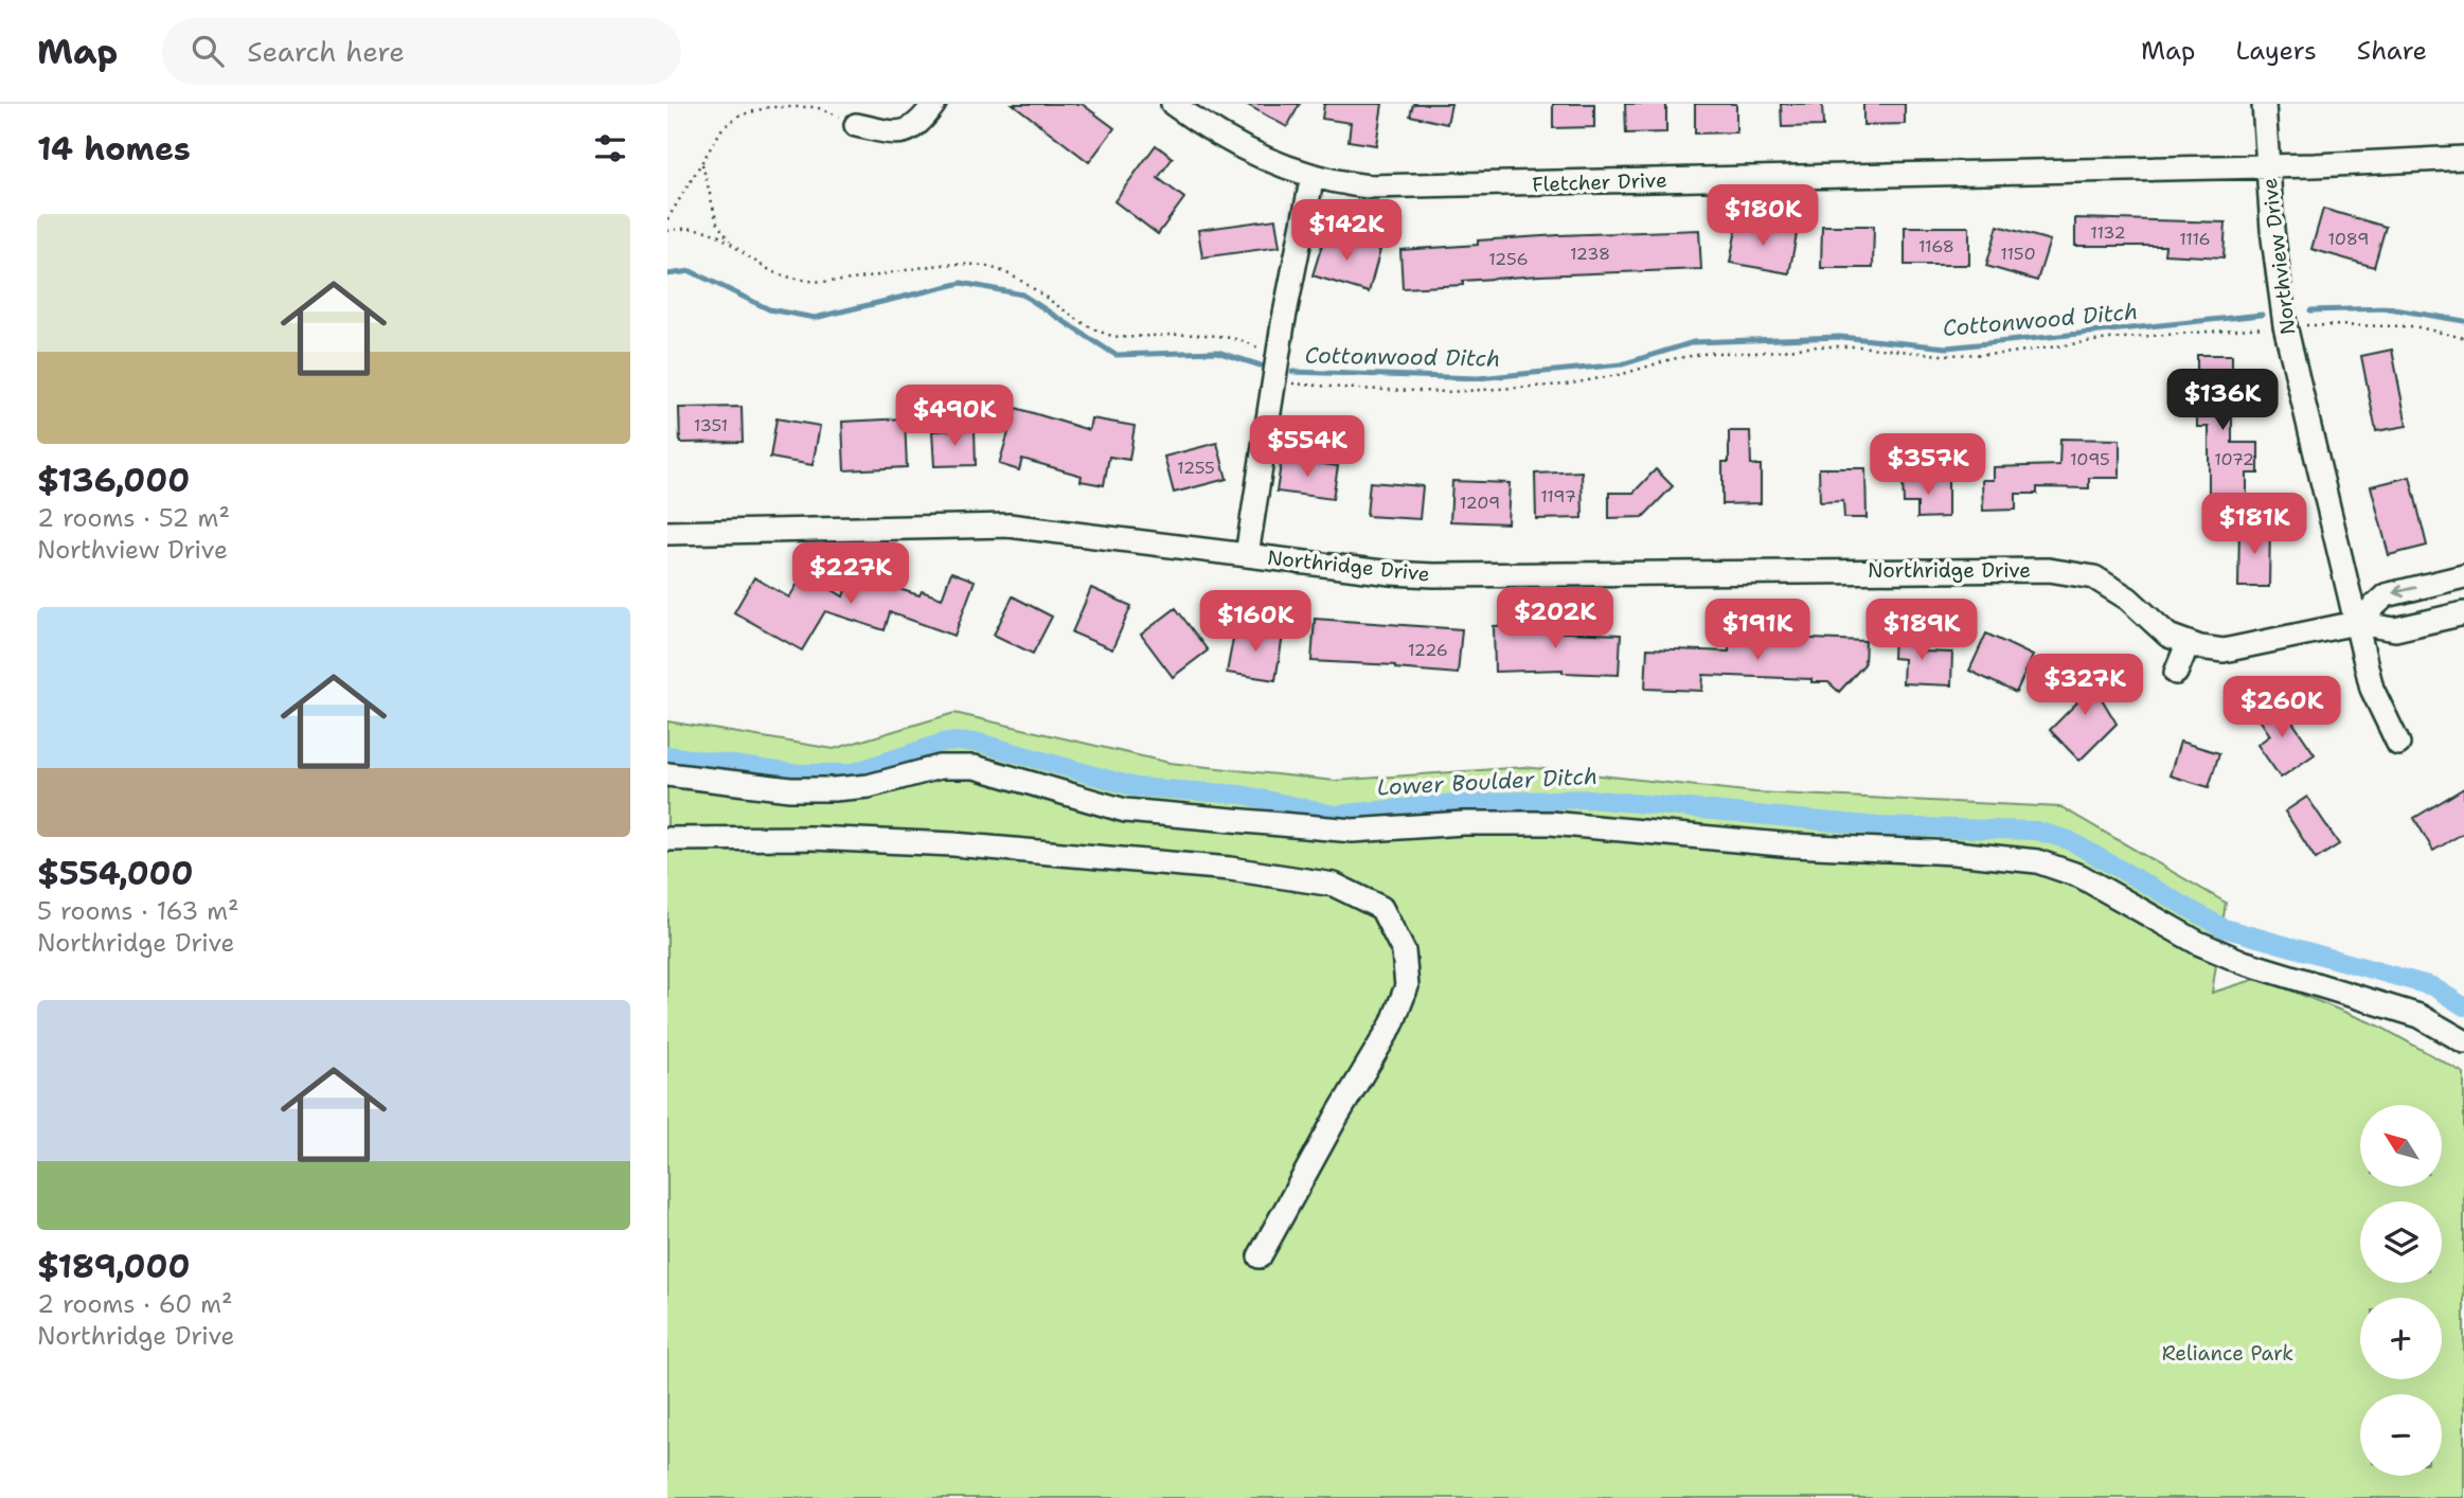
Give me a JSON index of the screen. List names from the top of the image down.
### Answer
{
  "streets": {
    "street": ["Fletcher Drive", "Northview Drive", "Northridge Drive"]
  },
  "crossings": [
    ["Fletcher Drive", "Northview Drive"],
    ["Northview Drive", "Northridge Drive"]
  ],
  "water": ["Cottonwood Ditch", "Lower Boulder Ditch"],
  "parks": ["Reliance Park"],
  "house_numbers": [
    "1132",
    "1116",
    "1089",
    "1168",
    "1238",
    "1150",
    "1256",
    "1351",
    "1095",
    "1072",
    "1255",
    "1197",
    "1209",
    "1226"
  ],
  "north": "top left",
  "page": {
    "header": "Map",
    "search": "Search here",
    "nav": ["Map", "Layers", "Share"],
    "heading": "14 homes",
    "price": [
      "$180K",
      "$142K",
      "$136K",
      "$490K",
      "$554K",
      "$357K",
      "$181K",
      "$227K",
      "$202K",
      "$160K",
      "$191K",
      "$189K",
      "$327K",
      "$260K"
    ],
    "list": [
      {
        "name": "$136,000",
        "note": "2 rooms · 52 m² · Northview Drive"
      },
      {
        "name": "$554,000",
        "note": "5 rooms · 163 m² · Northridge Drive"
      },
      {
        "name": "$189,000",
        "note": "2 rooms · 60 m² · Northridge Drive"
      }
    ],
    "map_buttons": ["+", "−"]
  }
}
